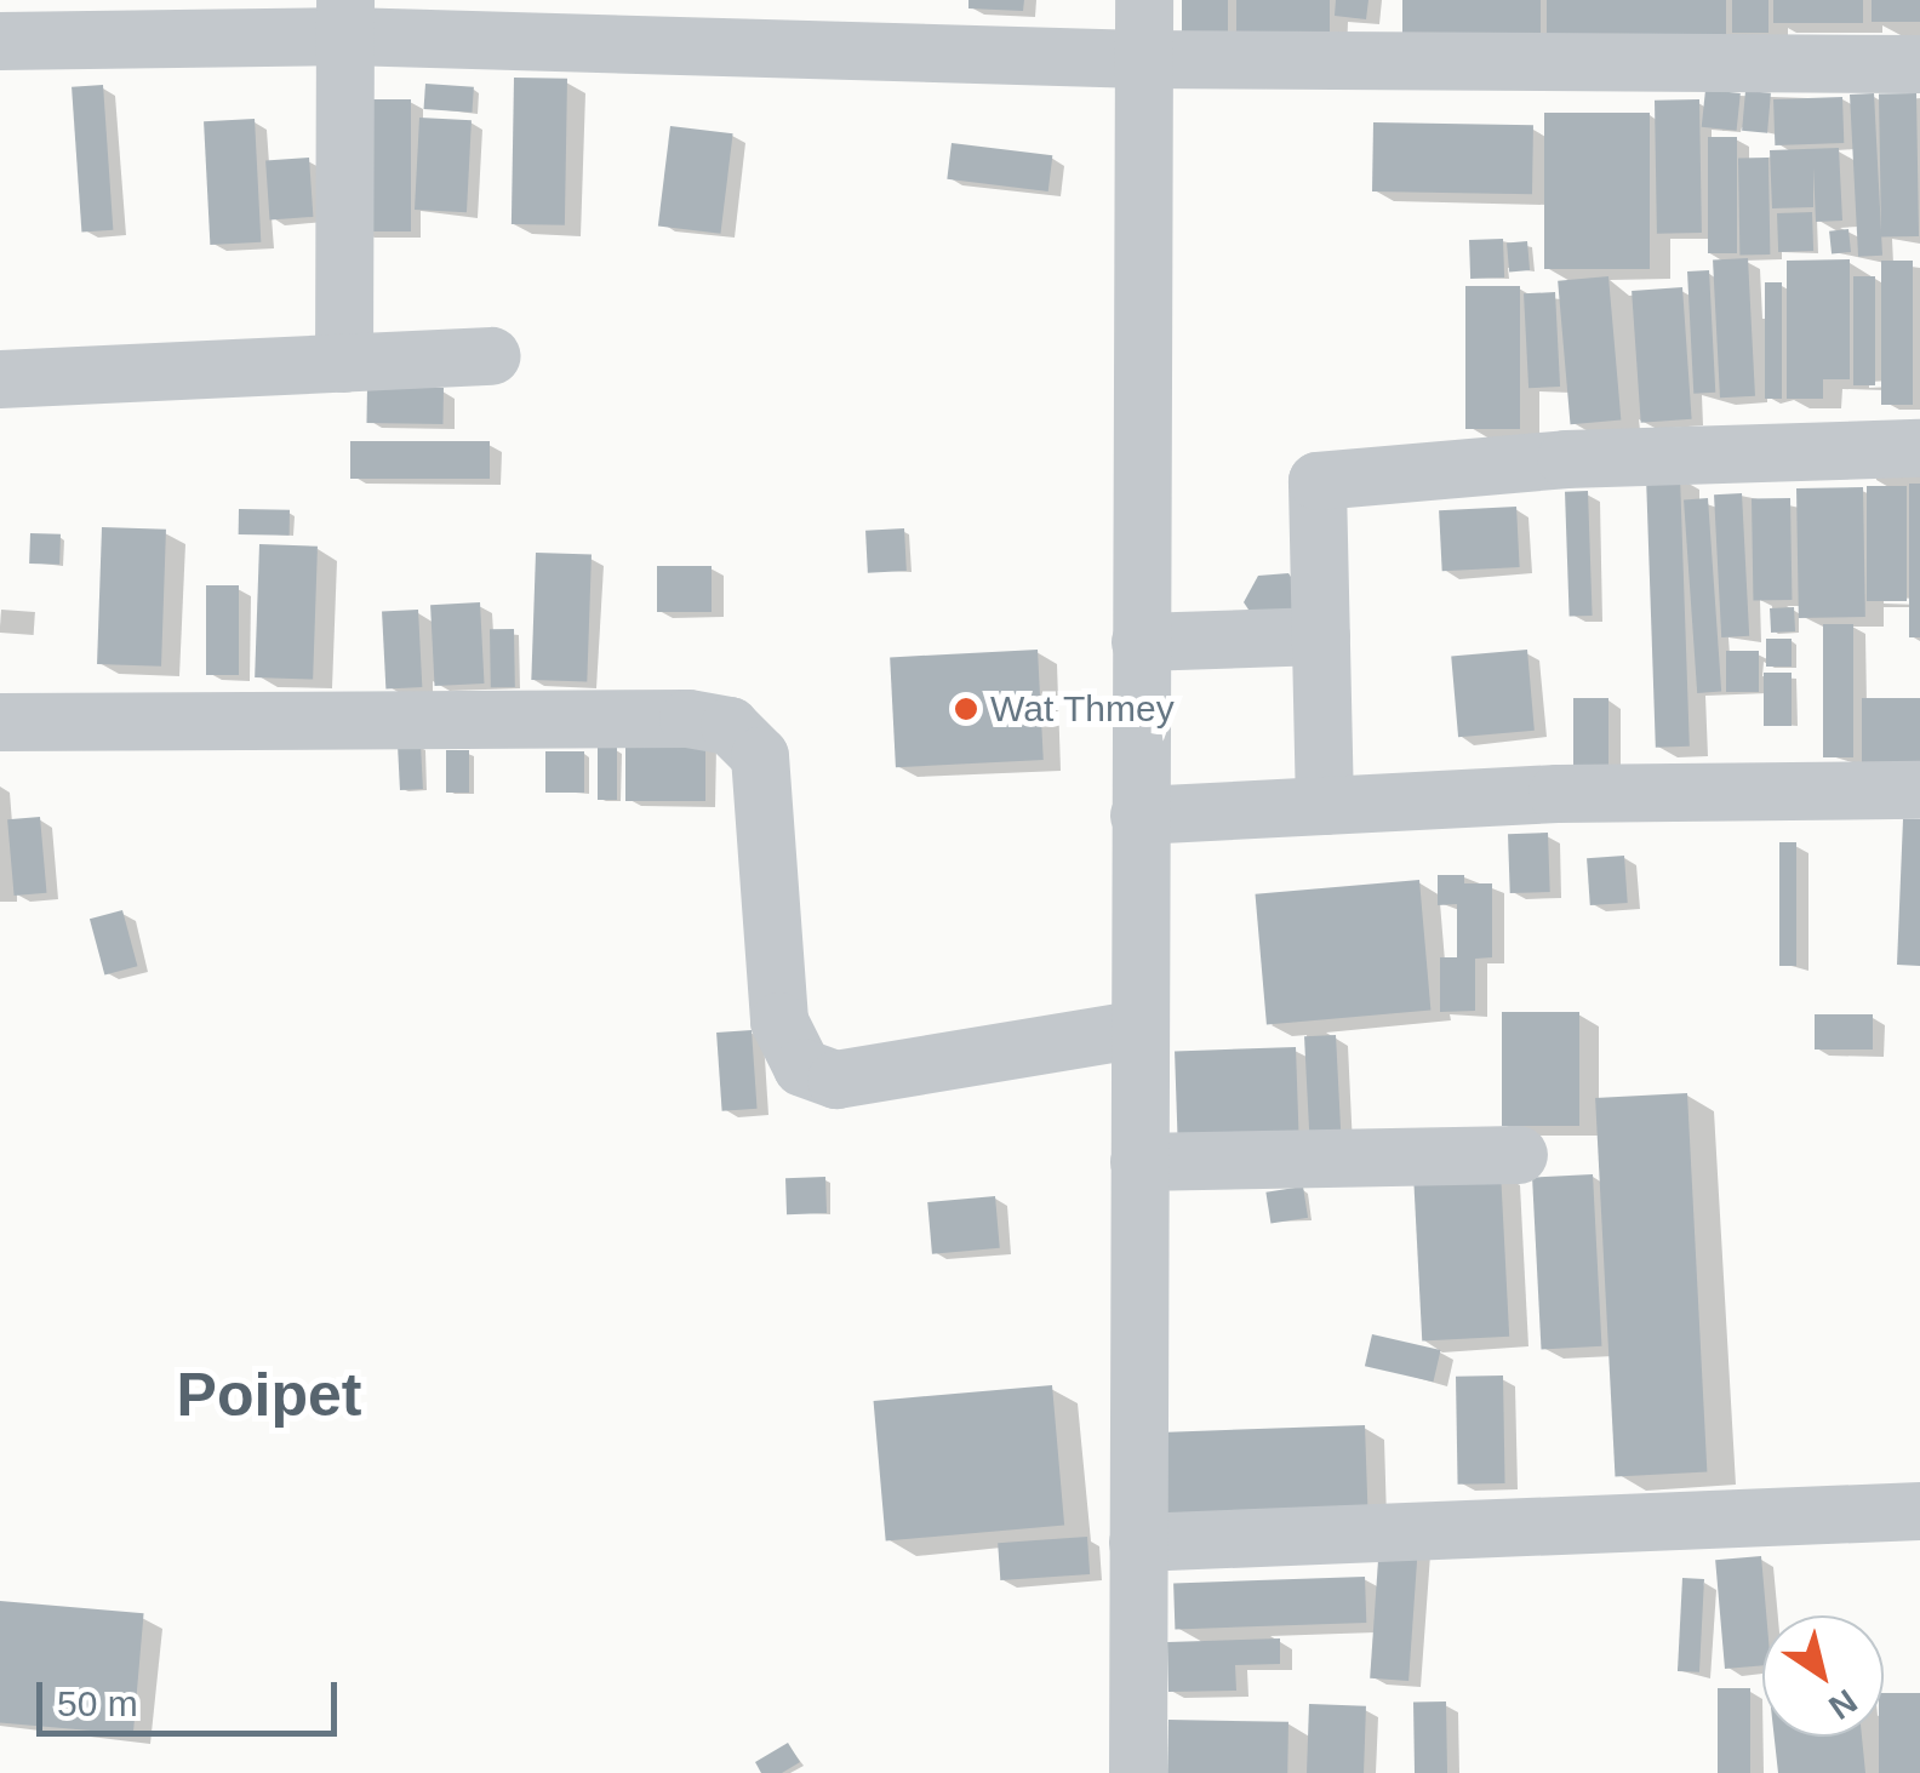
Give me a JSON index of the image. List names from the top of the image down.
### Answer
{
  "districts": ["Poipet"],
  "places": ["Wat Thmey"],
  "scale_bar": "50 m",
  "north": "bottom right"
}
